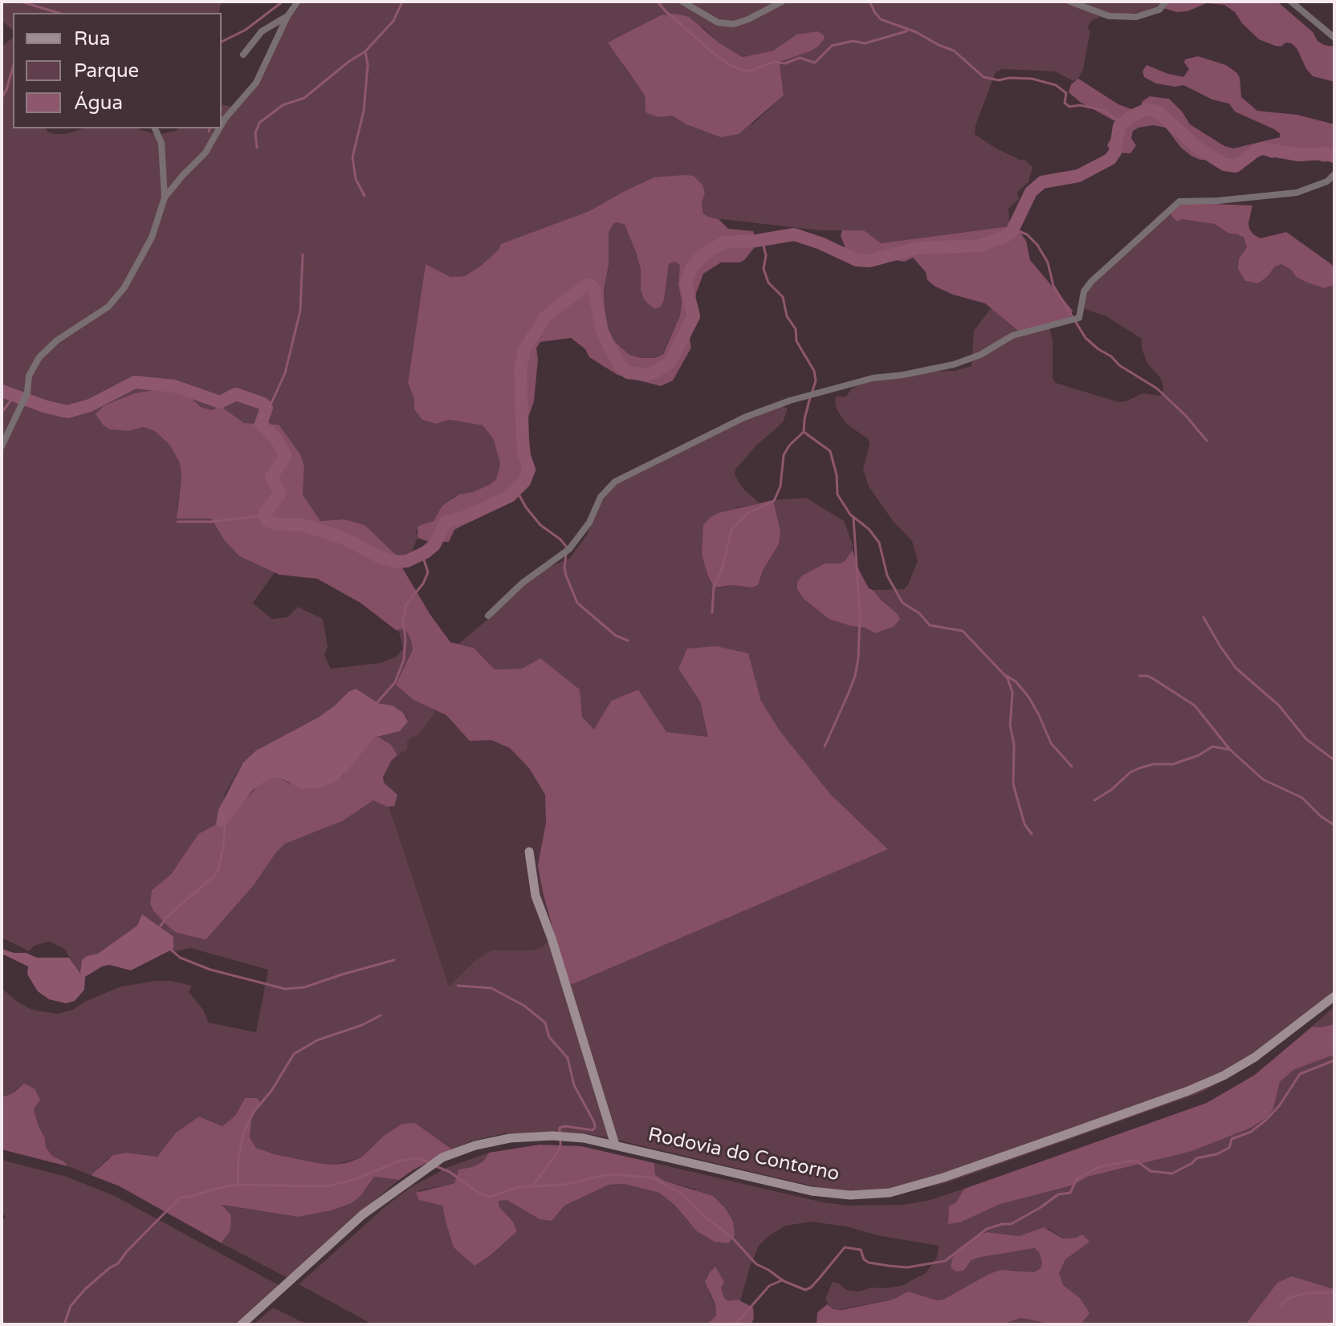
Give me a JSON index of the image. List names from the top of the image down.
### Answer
{
  "streets": {
    "main road": ["Rodovia do Contorno"]
  },
  "legend": ["Rua", "Parque", "Água"]
}
